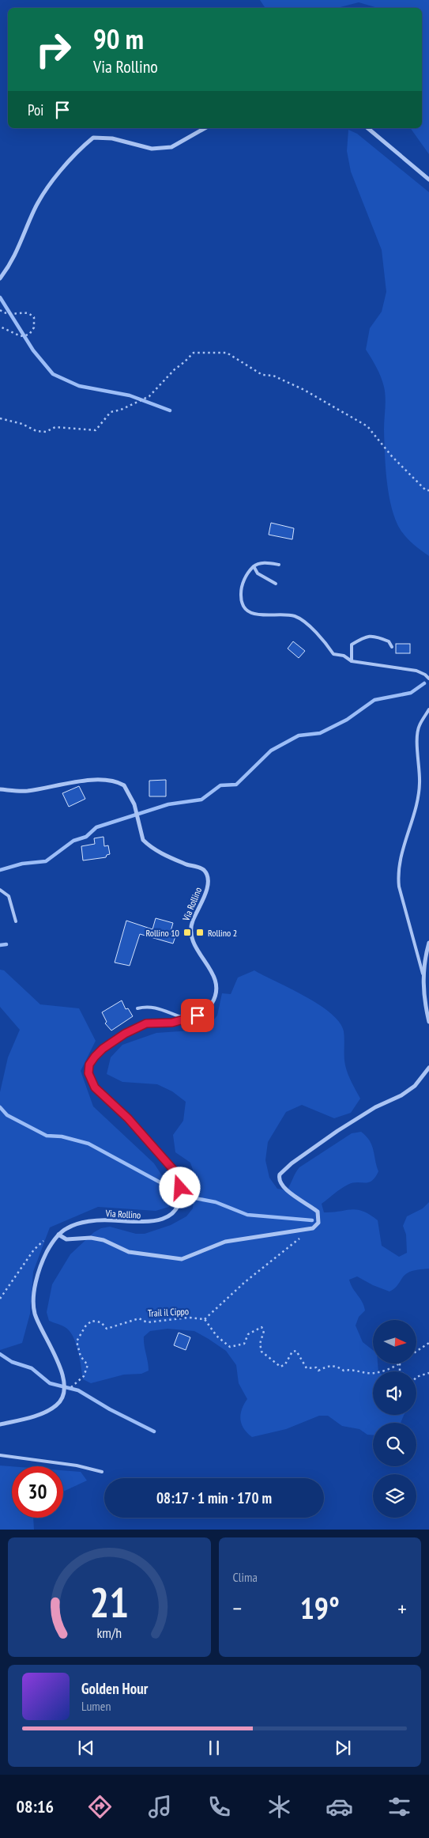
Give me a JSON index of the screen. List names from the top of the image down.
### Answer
{
  "streets": {
    "street": ["Via Rollino"],
    "path": ["Trail il Cippo"]
  },
  "crossings": [
    ["Via Rollino", "Trail il Cippo"]
  ],
  "places": {
    "transit": ["Rollino 10", "Rollino 2"]
  },
  "north": "right",
  "page": {
    "turn": ["90 m", "Via Rollino"],
    "then": "Poi",
    "limit": "30",
    "trip": "08:17 · 1 min · 170 m",
    "tile": "Clima",
    "heat": ["−", "19°", "+"],
    "song": ["Golden Hour", "Lumen"],
    "tabs": "08:16",
    "gauge": ["21", "km/h"]
  }
}
